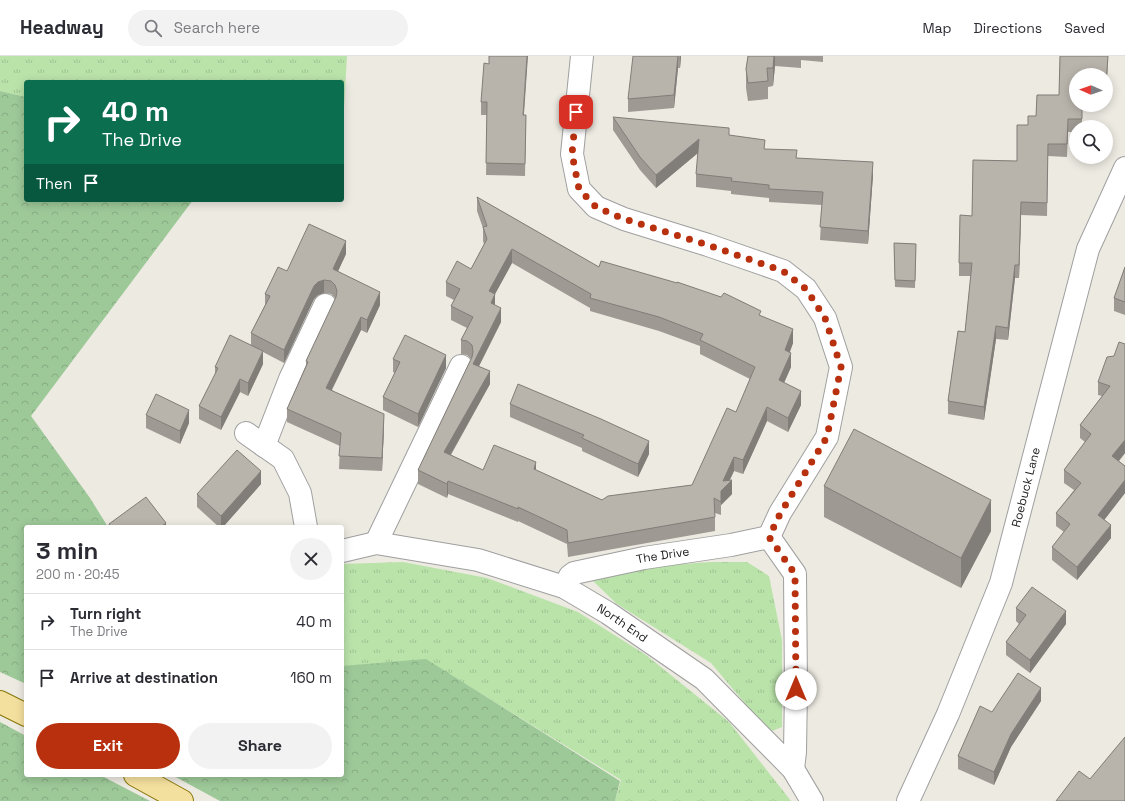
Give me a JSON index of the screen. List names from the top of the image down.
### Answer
{
  "streets": {
    "street": ["Roebuck Lane", "The Drive", "North End"]
  },
  "crossings": [
    ["The Drive", "North End"]
  ],
  "north": "left",
  "page": {
    "header": "Headway",
    "search": "Search here",
    "nav": ["Map", "Directions", "Saved"],
    "turn": ["40 m", "The Drive"],
    "then": "Then",
    "heading": ["3 min", "200 m · 20:45"],
    "list": [
      {
        "name": "Turn right",
        "note": "The Drive",
        "value": "40 m"
      },
      {
        "name": "Arrive at destination",
        "value": "160 m"
      }
    ],
    "buttons": ["Exit", "Share"]
  }
}
